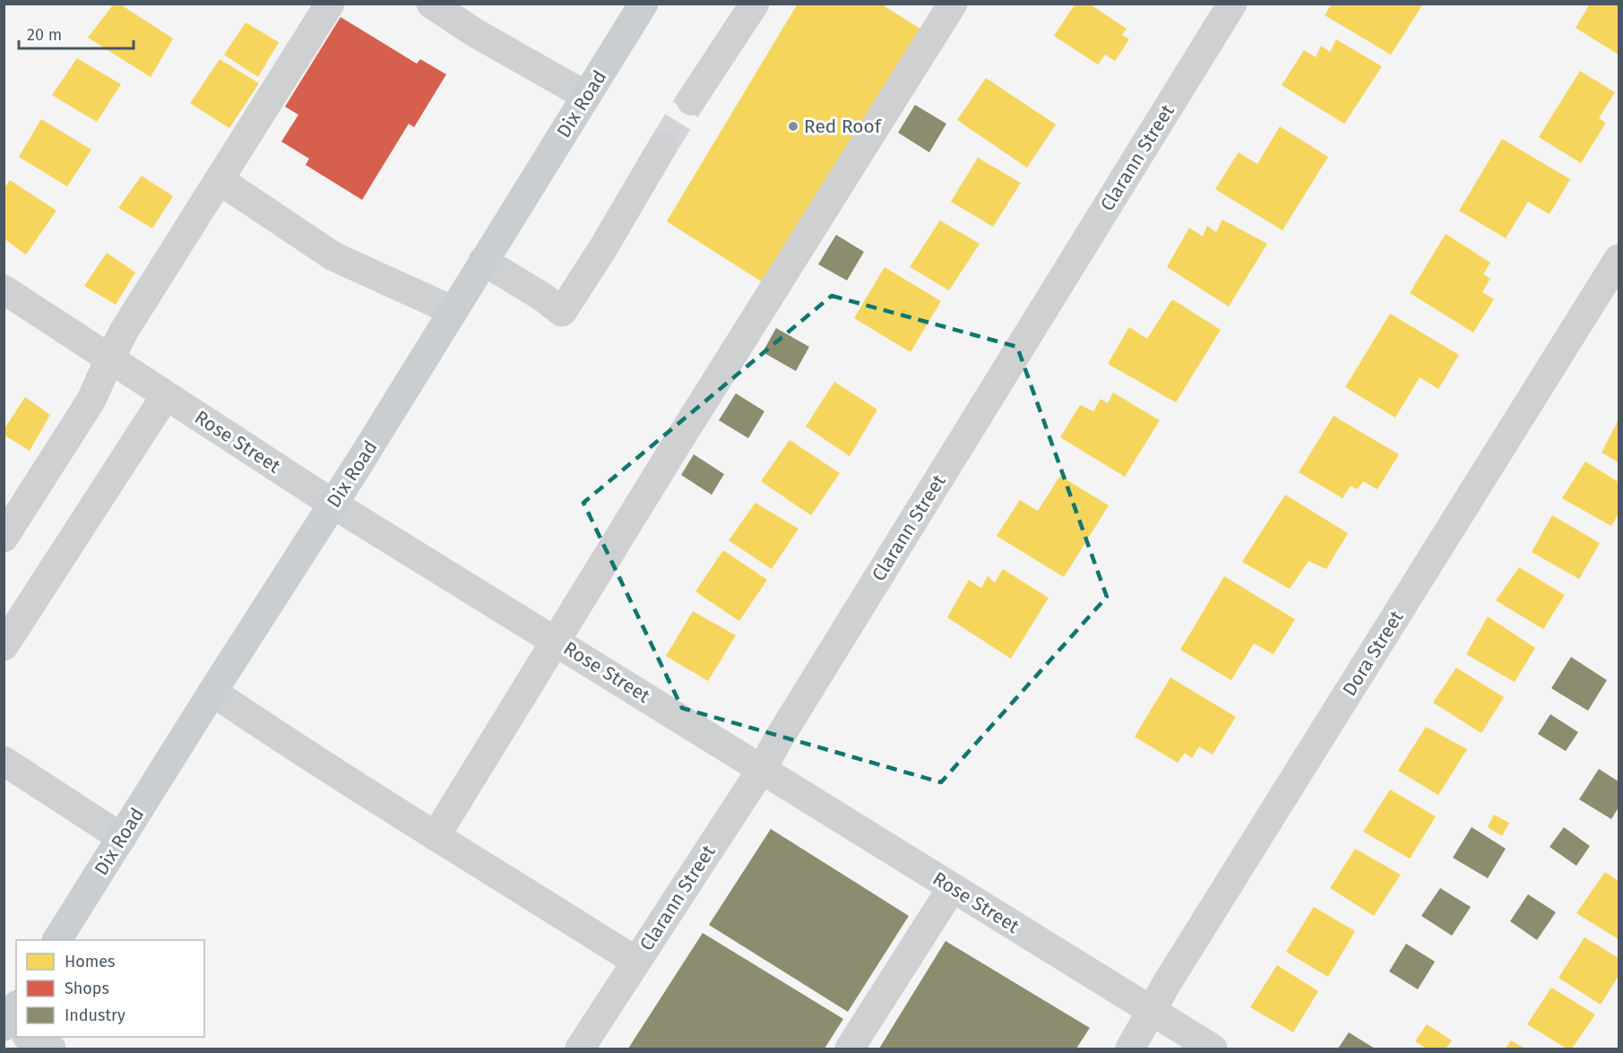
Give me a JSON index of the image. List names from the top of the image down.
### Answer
{
  "streets": {
    "main road": ["Dix Road"],
    "street": ["Clarann Street", "Rose Street", "Dora Street"]
  },
  "crossings": [
    ["Dix Road", "Rose Street"],
    ["Clarann Street", "Rose Street"],
    ["Rose Street", "Dora Street"]
  ],
  "places": ["Red Roof"],
  "legend": ["Homes", "Shops", "Industry"],
  "scale_bar": "20 m"
}
